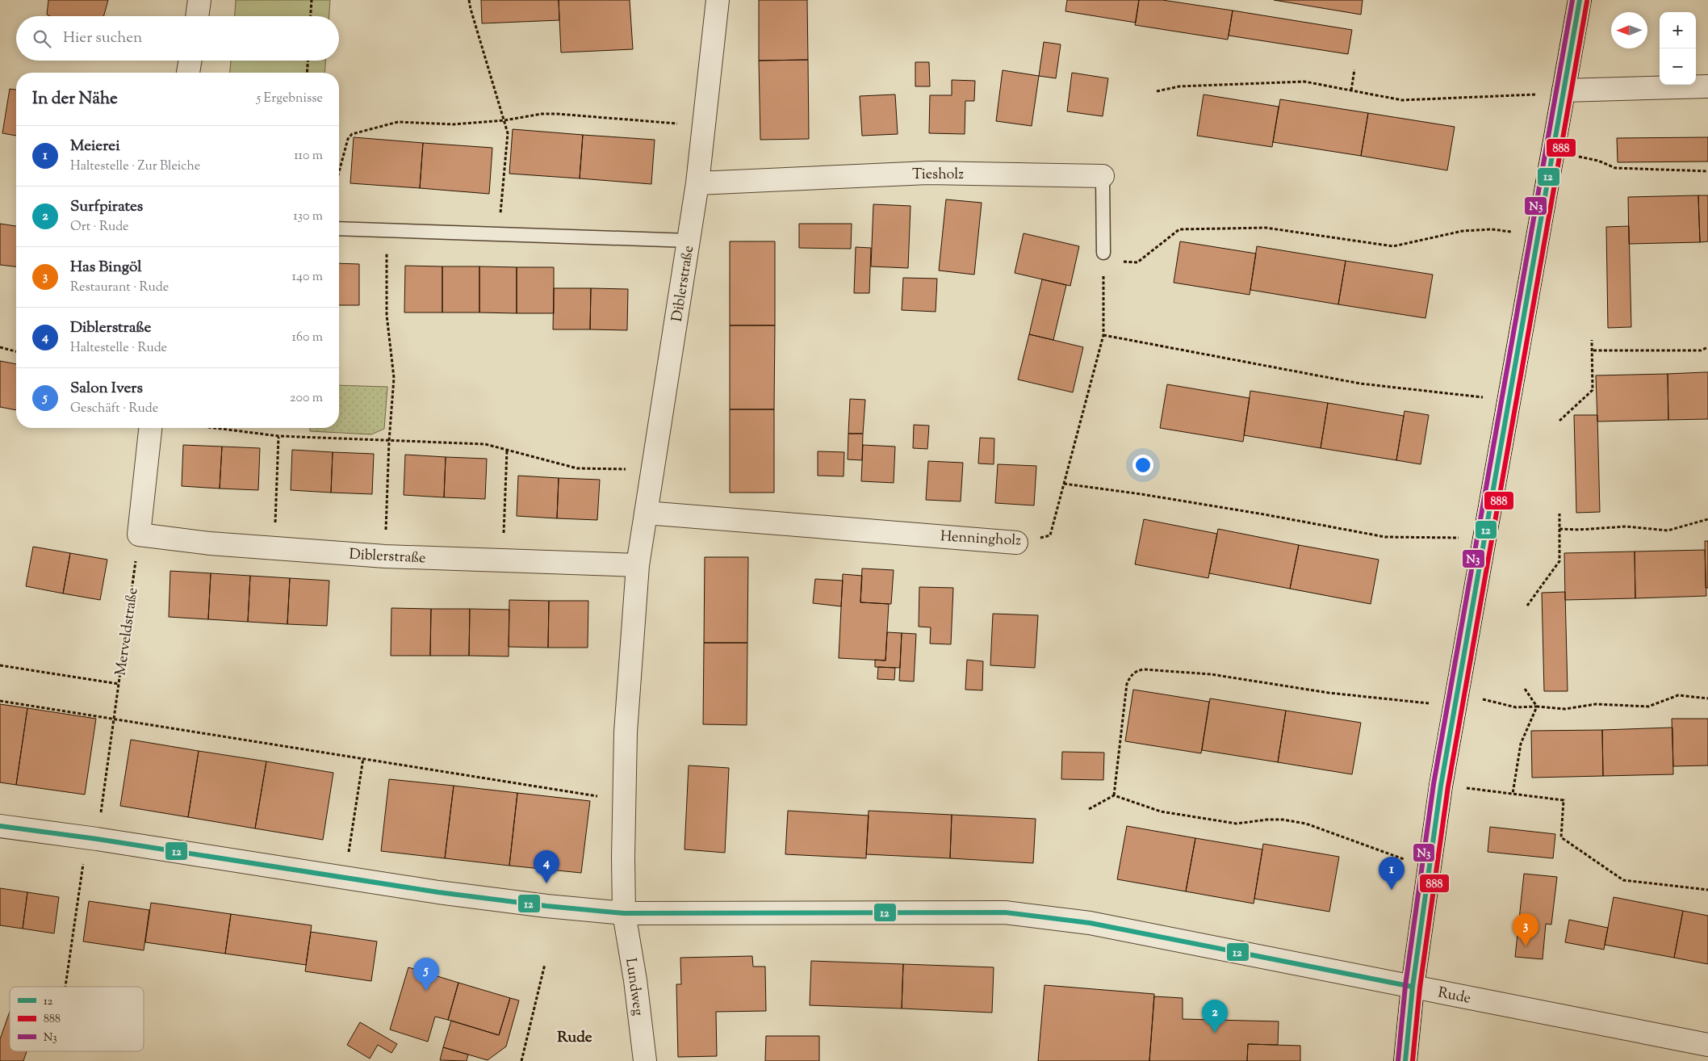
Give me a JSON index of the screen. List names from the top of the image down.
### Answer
{
  "streets": {
    "street": [
      "Tiesholz",
      "Diblerstraße",
      "Henningholz",
      "Lundweg",
      "Rude"
    ],
    "path": ["Merveldstraße"]
  },
  "crossings": [
    ["Tiesholz", "Diblerstraße"],
    ["Tiesholz", "Henningholz"],
    ["Diblerstraße", "Henningholz"],
    ["Diblerstraße", "Merveldstraße"],
    ["Diblerstraße", "Lundweg"],
    ["Diblerstraße", "Rude"],
    ["Merveldstraße", "Rude"],
    ["Lundweg", "Rude"]
  ],
  "districts": ["Rude"],
  "lines": ["transit line 12", "transit line N3", "transit line 888"],
  "legend": ["12", "888", "N3"],
  "north": "left",
  "page": {
    "map_buttons": ["+", "−"],
    "search": "Hier suchen",
    "heading": ["In der Nähe", "5 Ergebnisse"],
    "list": [
      {
        "mark": "1",
        "name": "Meierei",
        "note": "Haltestelle · Zur Bleiche",
        "value": "110 m"
      },
      {
        "mark": "2",
        "name": "Surfpirates",
        "note": "Ort · Rude",
        "value": "130 m"
      },
      {
        "mark": "3",
        "name": "Has Bingöl",
        "note": "Restaurant · Rude",
        "value": "140 m"
      },
      {
        "mark": "4",
        "name": "Diblerstraße",
        "note": "Haltestelle · Rude",
        "value": "160 m"
      },
      {
        "mark": "5",
        "name": "Salon Ivers",
        "note": "Geschäft · Rude",
        "value": "200 m"
      }
    ],
    "pins": [
      "4",
      "1",
      "3",
      "5",
      "2"
    ]
  }
}
